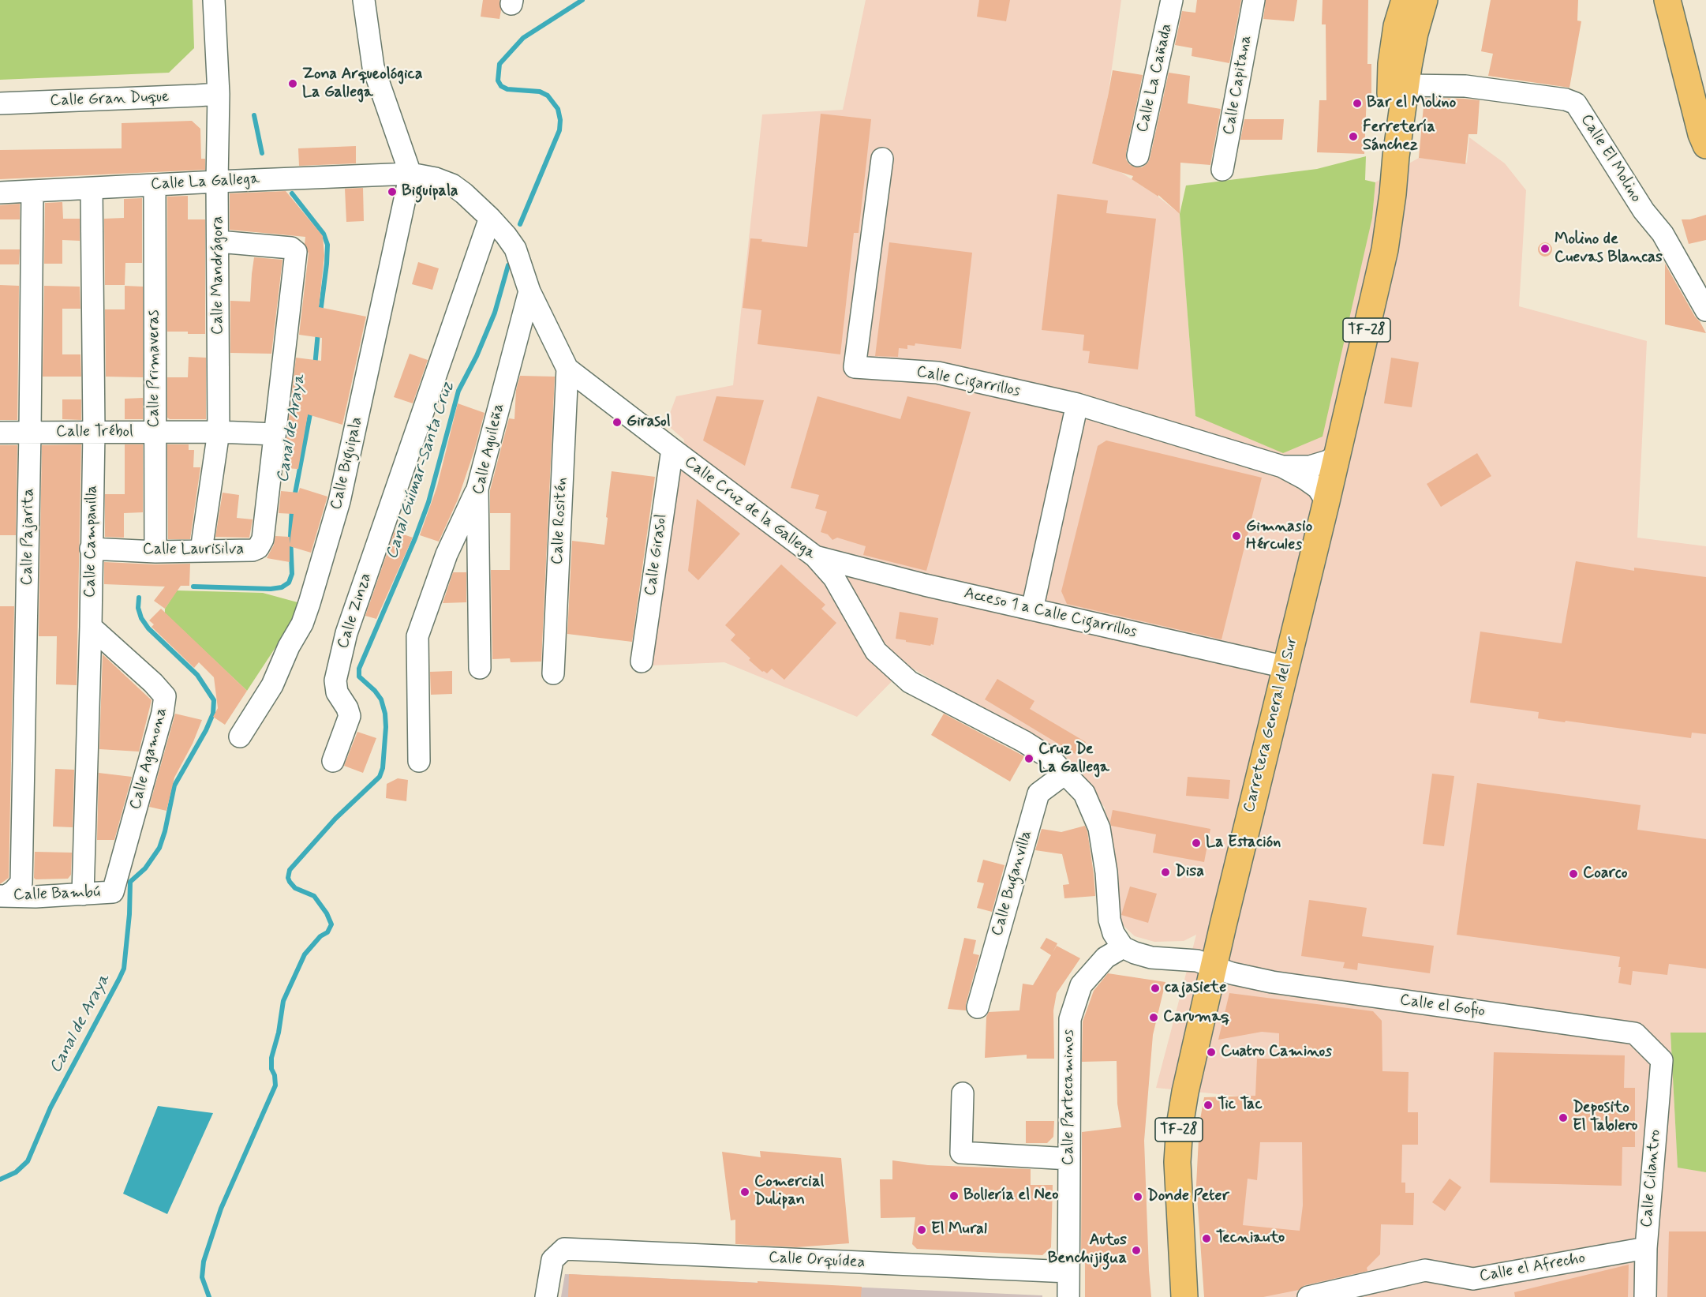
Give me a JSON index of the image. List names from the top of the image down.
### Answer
{
  "streets": {
    "main road": ["TF-28", "Carretera General del Sur"],
    "street": [
      "Calle La Cañada",
      "Calle Capitana",
      "Calle Gran Duque",
      "Calle El Molino",
      "Calle La Gallega",
      "Calle Mandrágora",
      "Calle Primaveras",
      "Calle Cigarrillos",
      "Calle Trébol",
      "Calle Aguileña",
      "Calle Biguipala",
      "Calle Cruz de la Gallega",
      "Calle Rositén",
      "Calle Pajarita",
      "Calle Campanilla",
      "Calle Laurisilva",
      "Calle Girasol",
      "Calle Zinza",
      "Acceso 1 a Calle Cigarrillos",
      "Calle Agamona",
      "Calle Buganvilla",
      "Calle Bambú",
      "Calle el Gofio",
      "Calle Partecaminos",
      "Calle Cilantro",
      "Calle Orquídea",
      "Calle el Afrecho"
    ]
  },
  "crossings": [
    ["Calle Gran Duque", "Calle Mandrágora"],
    ["Calle El Molino", "Carretera General del Sur"],
    ["Calle La Gallega", "Calle Mandrágora"],
    ["Calle La Gallega", "Calle Primaveras"],
    ["Calle La Gallega", "Calle Biguipala"],
    ["Calle La Gallega", "Calle Cruz de la Gallega"],
    ["Calle La Gallega", "Calle Pajarita"],
    ["Calle La Gallega", "Calle Campanilla"],
    ["Calle Mandrágora", "Calle Trébol"],
    ["Calle Mandrágora", "Calle Laurisilva"],
    ["Calle Primaveras", "Calle Trébol"],
    ["Calle Primaveras", "Calle Laurisilva"],
    ["Calle Trébol", "Calle Pajarita"],
    ["Calle Trébol", "Calle Campanilla"],
    ["Calle Trébol", "Calle Laurisilva"],
    ["Calle Aguileña", "Calle Cruz de la Gallega"],
    ["Calle Biguipala", "Calle Cruz de la Gallega"],
    ["Calle Cruz de la Gallega", "Calle Rositén"],
    ["Calle Cruz de la Gallega", "Calle Girasol"],
    ["Calle Cruz de la Gallega", "Calle Zinza"],
    ["Calle Cruz de la Gallega", "Acceso 1 a Calle Cigarrillos"],
    ["Calle Cruz de la Gallega", "Calle Buganvilla"],
    ["Calle Cruz de la Gallega", "Calle Partecaminos"],
    ["Calle Pajarita", "Calle Bambú"],
    ["Calle Campanilla", "Calle Laurisilva"],
    ["Calle Campanilla", "Calle Agamona"],
    ["Calle Campanilla", "Calle Bambú"],
    ["Acceso 1 a Calle Cigarrillos", "Carretera General del Sur"],
    ["Carretera General del Sur", "Calle el Gofio"],
    ["Calle Agamona", "Calle Bambú"],
    ["Calle el Gofio", "Calle Cilantro"],
    ["Calle Partecaminos", "Calle Orquídea"],
    ["Calle Cilantro", "Calle el Afrecho"]
  ],
  "water": ["Canal de Araya", "Canal Güímar-Santa Cruz"],
  "places": [
    "Zona Arqueológica La Gallega",
    "Bar el Molino",
    "Ferretería Sánchez",
    "Biguipala",
    "Molino de Cuevas Blancas",
    "Girasol",
    "Gimnasio Hércules",
    "Cruz De La Gallega",
    "La Estación",
    "Disa",
    "Coarco",
    "cajasiete",
    "Carumaq",
    "Cuatro Caminos",
    "Tic Tac",
    "Deposito El Tablero",
    "Comercial Dulipan",
    "Bollería el Neo",
    "Donde Peter",
    "El Mural",
    "Tecniauto",
    "Autos Benchijigua"
  ]
}
